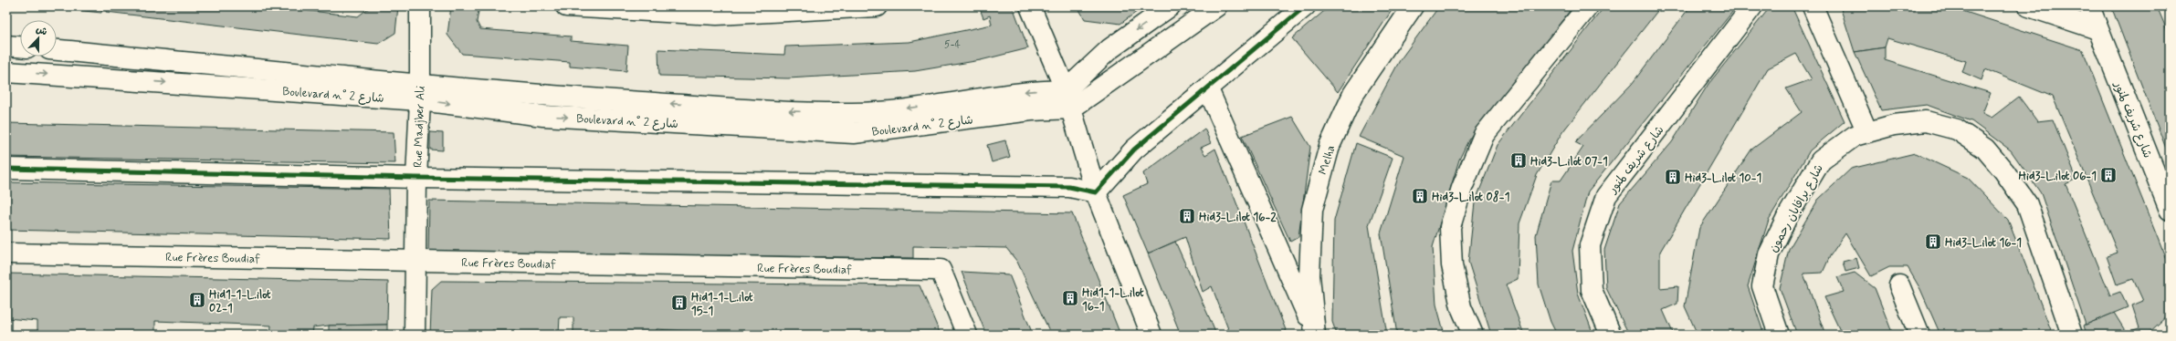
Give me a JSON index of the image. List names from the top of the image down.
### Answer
{
  "streets": {
    "street": [
      "Boulevard n° شارع 2",
      "شارع شريف لمنور",
      "Rue Madjber Ali",
      "Melha",
      "شارع برافابان رحمون",
      "Rue Frères Boudiaf"
    ]
  },
  "crossings": [
    ["Boulevard n° شارع 2", "Rue Madjber Ali"],
    ["Rue Madjber Ali", "Rue Frères Boudiaf"]
  ],
  "places": {
    "building": [
      "Hid3-L.ilot 07-1",
      "Hid3-L.ilot 06-1",
      "Hid3-L.ilot 10-1",
      "Hid3-L.ilot 08-1",
      "Hid3-L.ilot 16-2",
      "Hid3-L.ilot 16-1",
      "Hid1-1-L.ilot 16-1",
      "Hid1-1-L.ilot 02-1",
      "Hid1-1-L.ilot 15-1"
    ]
  },
  "house_numbers": ["5-4"],
  "north": "top"
}
